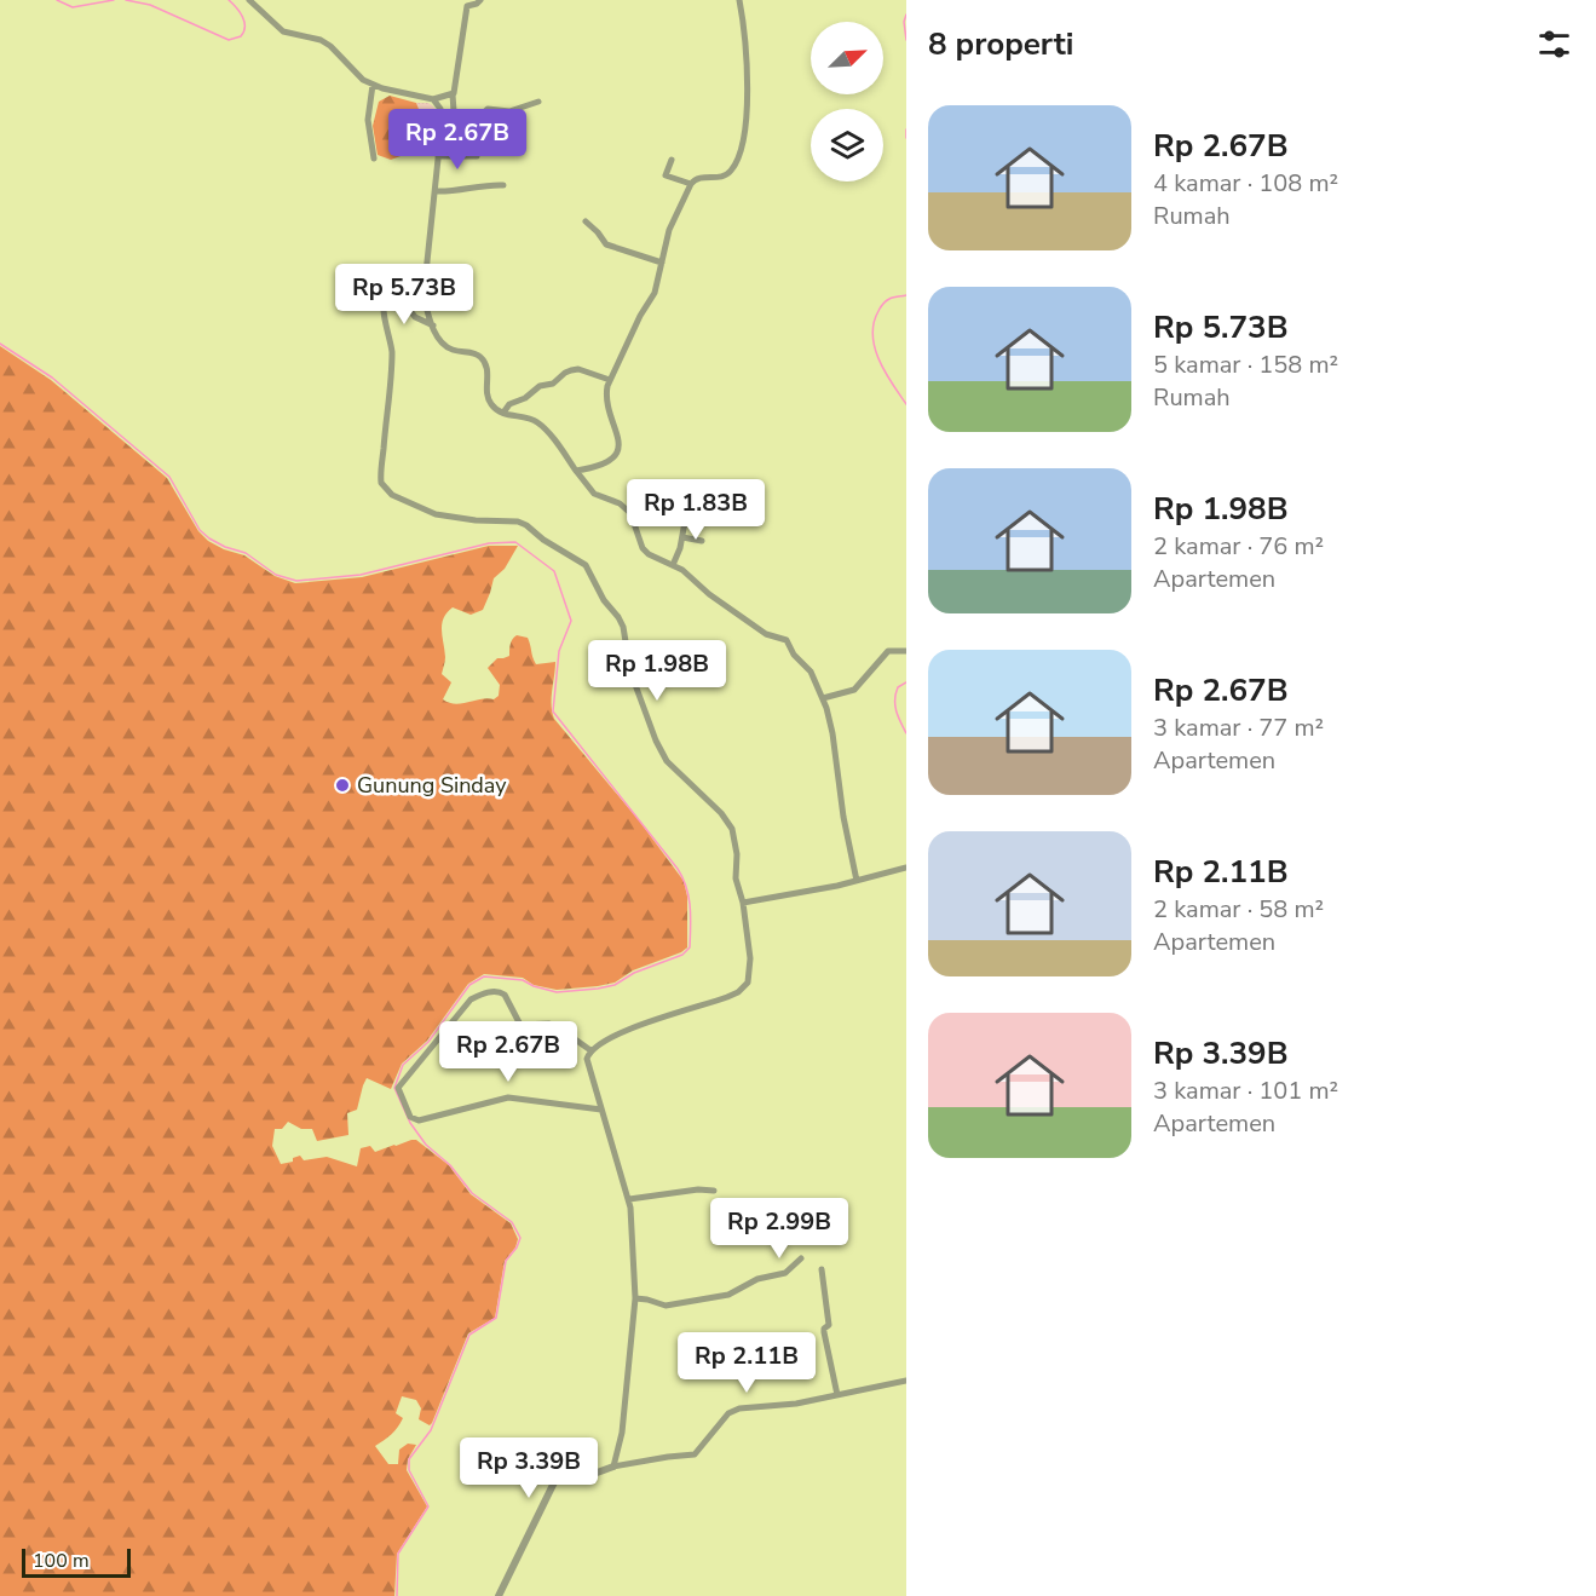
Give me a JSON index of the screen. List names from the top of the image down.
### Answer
{
  "places": ["Gunung Sinday"],
  "scale_bar": "100 m",
  "north": "top right",
  "page": {
    "heading": "8 properti",
    "list": [
      {
        "name": "Rp 2.67B",
        "note": "4 kamar · 108 m² · Rumah"
      },
      {
        "name": "Rp 5.73B",
        "note": "5 kamar · 158 m² · Rumah"
      },
      {
        "name": "Rp 1.98B",
        "note": "2 kamar · 76 m² · Apartemen"
      },
      {
        "name": "Rp 2.67B",
        "note": "3 kamar · 77 m² · Apartemen"
      },
      {
        "name": "Rp 2.11B",
        "note": "2 kamar · 58 m² · Apartemen"
      },
      {
        "name": "Rp 3.39B",
        "note": "3 kamar · 101 m² · Apartemen"
      }
    ],
    "price": [
      "Rp 2.67B",
      "Rp 5.73B",
      "Rp 1.83B",
      "Rp 1.98B",
      "Rp 2.67B",
      "Rp 2.99B",
      "Rp 2.11B",
      "Rp 3.39B"
    ],
    "scale": "100 m"
  }
}
